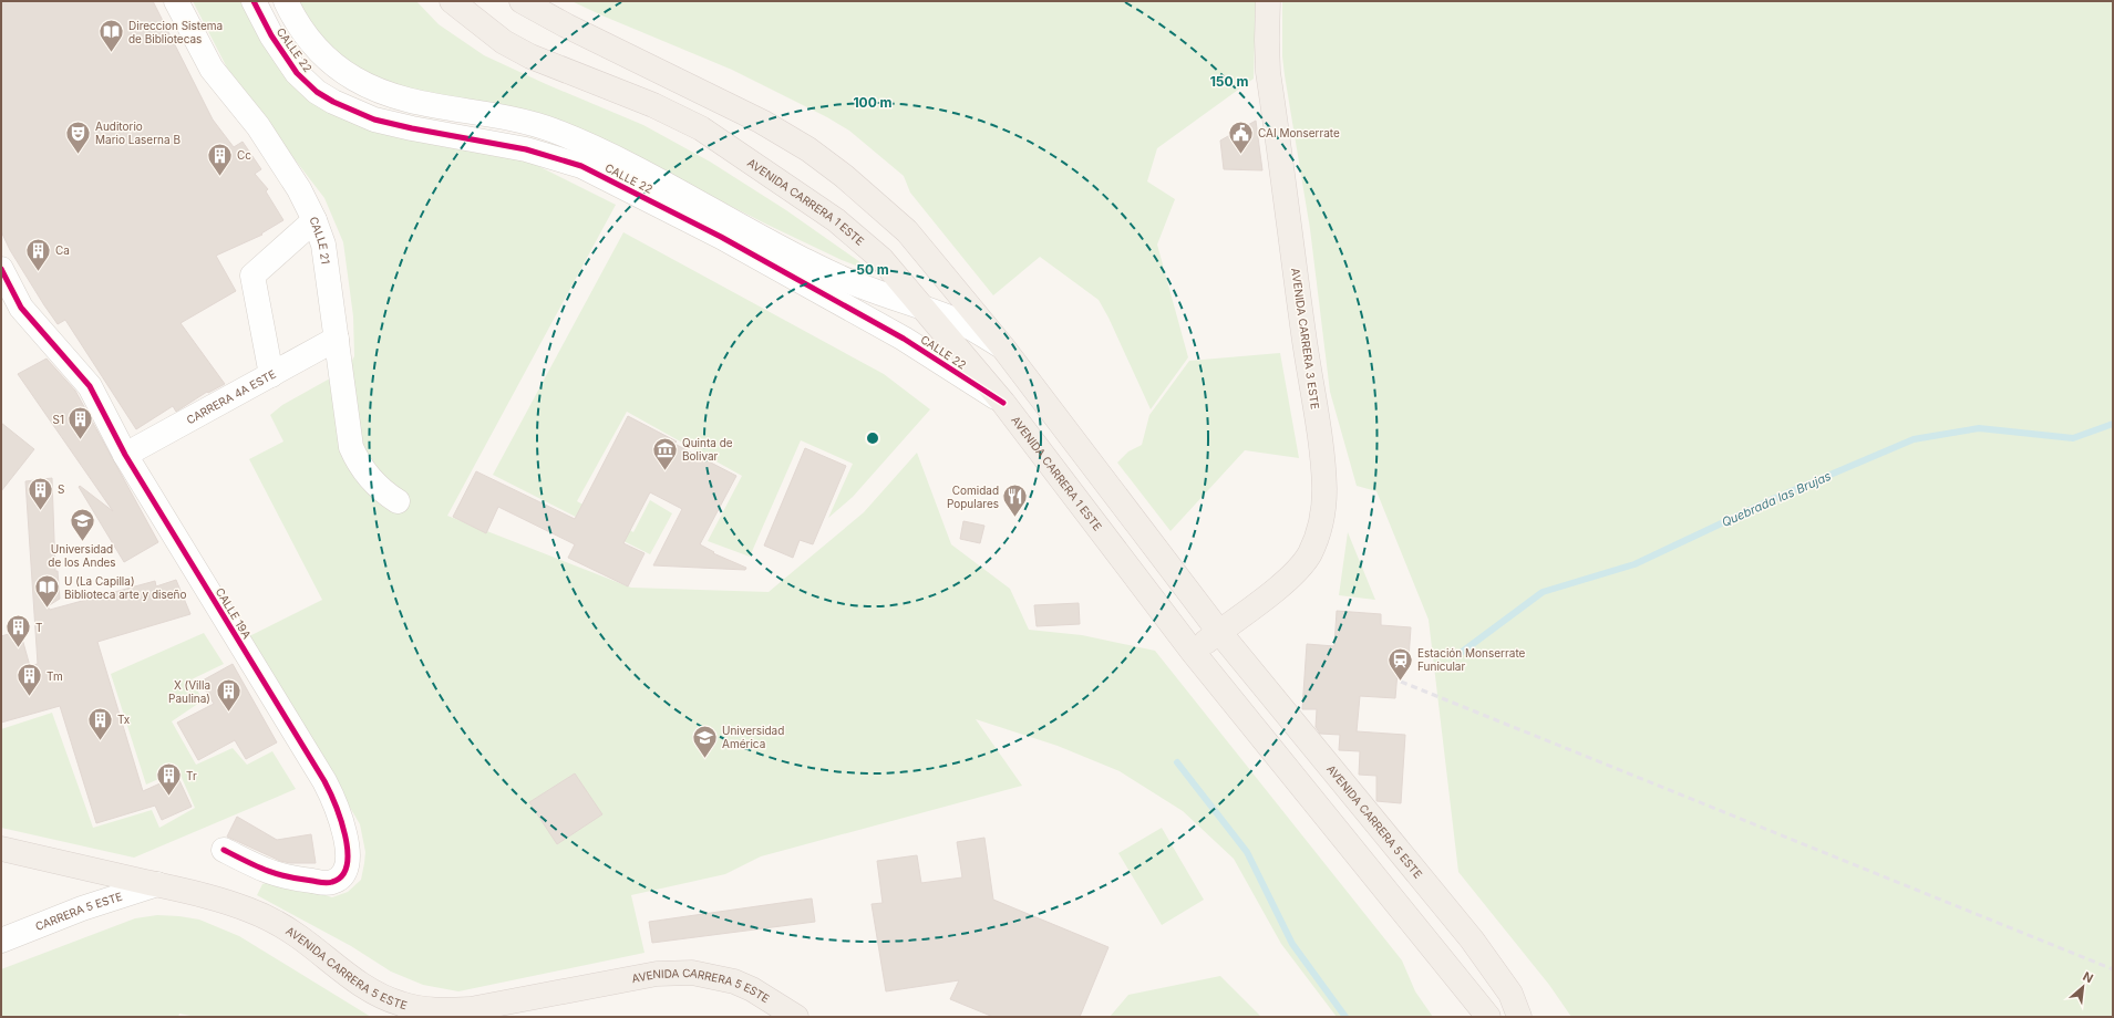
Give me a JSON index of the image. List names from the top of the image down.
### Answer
{
  "streets": {
    "main road": ["AVENIDA CARRERA 1 ESTE", "AVENIDA CARRERA 3 ESTE", "AVENIDA CARRERA 5 ESTE"],
    "street": [
      "CALLE 22",
      "CALLE 21",
      "CARRERA 4A ESTE",
      "CALLE 19A",
      "CARRERA 5 ESTE"
    ]
  },
  "crossings": [
    ["CALLE 22", "AVENIDA CARRERA 1 ESTE"],
    ["AVENIDA CARRERA 1 ESTE", "AVENIDA CARRERA 3 ESTE"],
    ["CALLE 21", "CARRERA 4A ESTE"],
    ["AVENIDA CARRERA 3 ESTE", "AVENIDA CARRERA 5 ESTE"],
    ["CARRERA 4A ESTE", "CALLE 19A"],
    ["AVENIDA CARRERA 5 ESTE", "CARRERA 5 ESTE"]
  ],
  "water": ["Quebrada las Brujas"],
  "places": {
    "library": ["Direccion Sistema de Bibliotecas", "U (La Capilla) Biblioteca arte y diseño"],
    "theatre": ["Auditorio Mario Laserna B"],
    "public building": ["CAI Monserrate"],
    "building": [
      "Cc",
      "Ca",
      "S1",
      "S",
      "T",
      "Tm",
      "X (Villa Paulina)",
      "Tx",
      "Tr"
    ],
    "museum": ["Quinta de Bolivar"],
    "restaurant": ["Comidad Populares"],
    "school or university": ["Universidad de los Andes", "Universidad América"],
    "station": ["Estación Monserrate Funicular"]
  },
  "north": "top right",
  "rings": ["150 m", "100 m", "50 m"]
}
